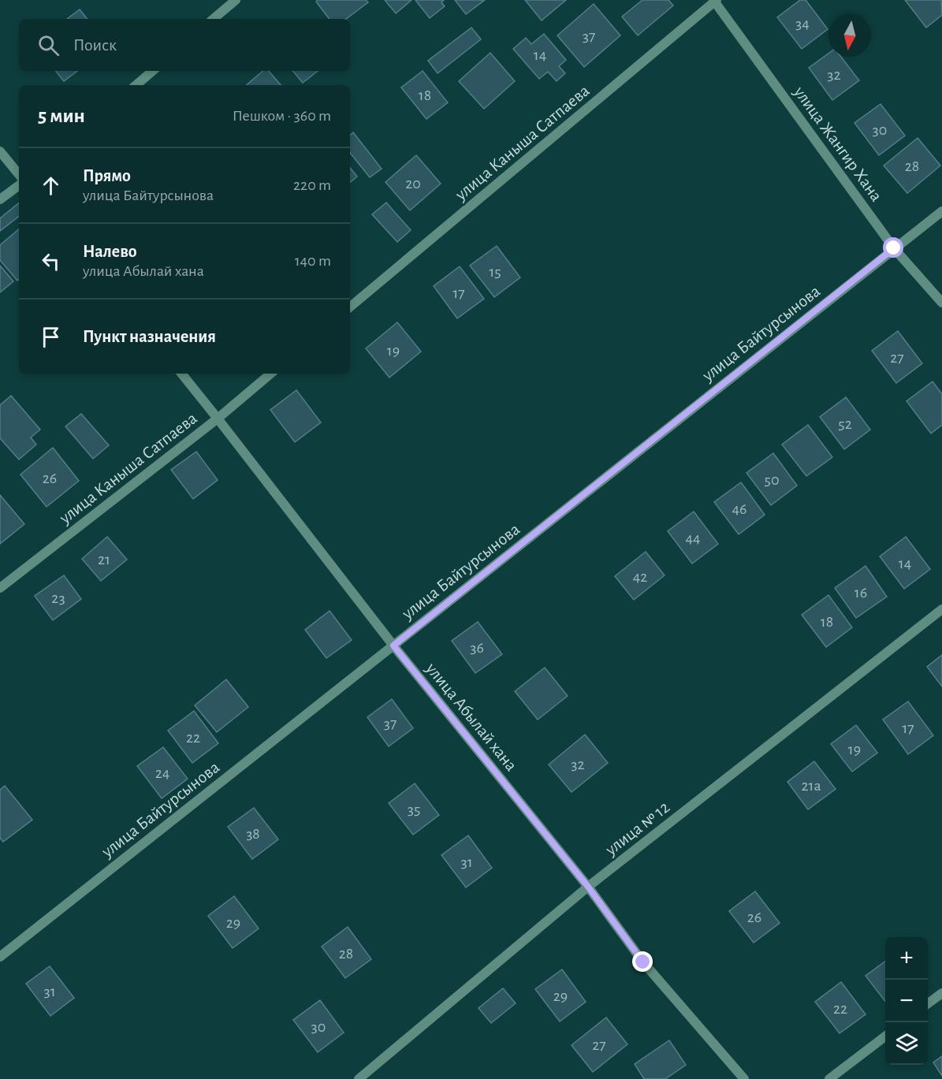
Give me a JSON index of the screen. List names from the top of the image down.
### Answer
{
  "streets": {
    "street": [
      "улица Каныша Сатпаева",
      "улица Жангир Хана",
      "улица Байтурсынова",
      "улица Абылай хана",
      "улица № 12"
    ]
  },
  "crossings": [
    ["улица Каныша Сатпаева", "улица Жангир Хана"],
    ["улица Каныша Сатпаева", "улица Абылай хана"],
    ["улица Жангир Хана", "улица Байтурсынова"],
    ["улица Байтурсынова", "улица Абылай хана"],
    ["улица Абылай хана", "улица № 12"]
  ],
  "house_numbers": [
    "34",
    "37",
    "14",
    "32",
    "18",
    "30",
    "28",
    "20",
    "15",
    "17",
    "19",
    "27",
    "52",
    "26",
    "50",
    "46",
    "44",
    "21",
    "14",
    "42",
    "16",
    "23",
    "18",
    "36",
    "37",
    "17",
    "22",
    "19",
    "32",
    "24",
    "21а",
    "35",
    "38",
    "31",
    "26",
    "29",
    "28",
    "31",
    "29",
    "22",
    "30",
    "27"
  ],
  "north": "bottom",
  "page": {
    "search": "Поиск",
    "heading": ["5 мин", "Пешком · 360 m"],
    "list": [
      ["Прямо", "улица Байтурсынова", "220 m"],
      ["Налево", "улица Абылай хана", "140 m"],
      "Пункт назначения"
    ],
    "map_buttons": ["+", "−"]
  }
}
